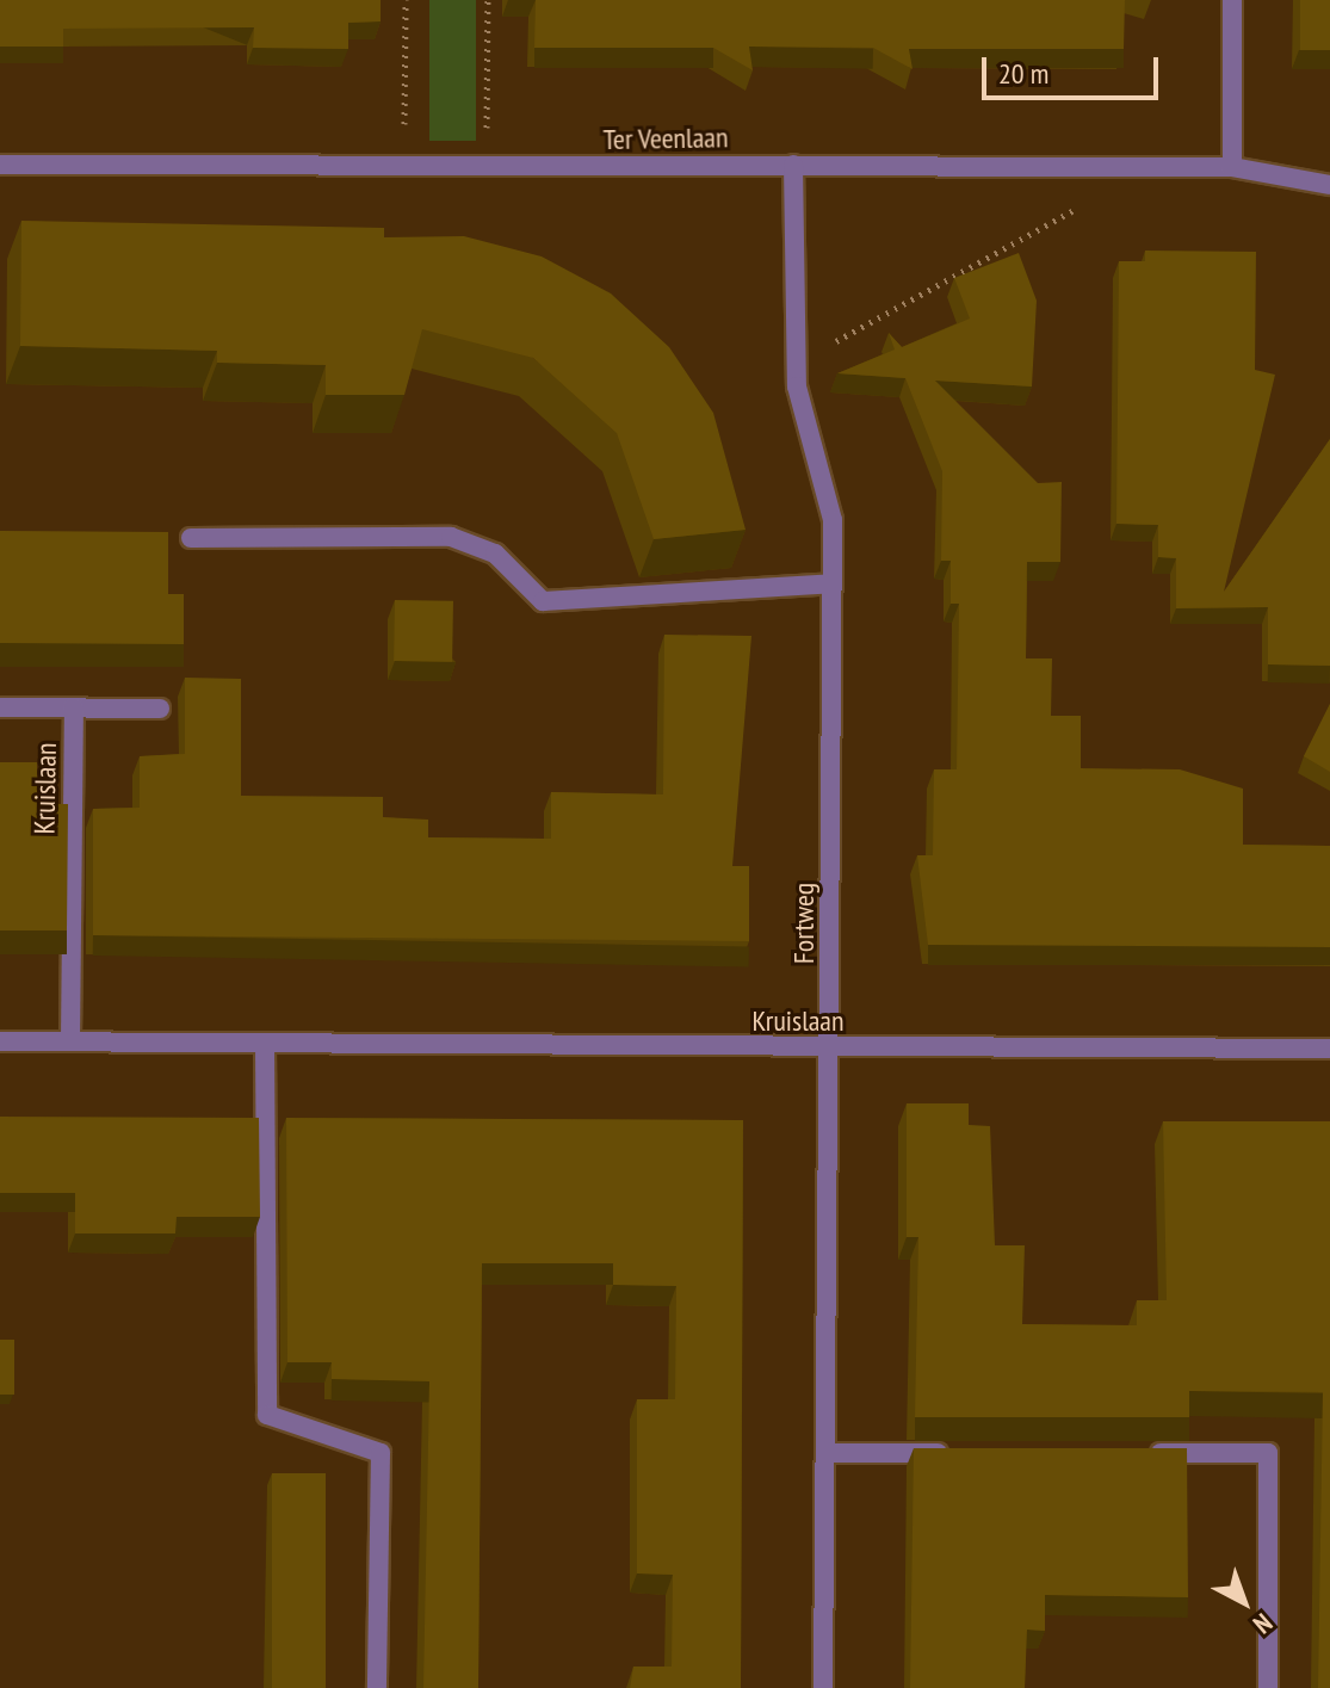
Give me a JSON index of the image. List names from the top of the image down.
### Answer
{
  "streets": {
    "street": ["Ter Veenlaan", "Kruislaan", "Fortweg"]
  },
  "crossings": [
    ["Ter Veenlaan", "Fortweg"],
    ["Kruislaan", "Fortweg"]
  ],
  "scale_bar": "20 m",
  "north": "bottom right"
}
